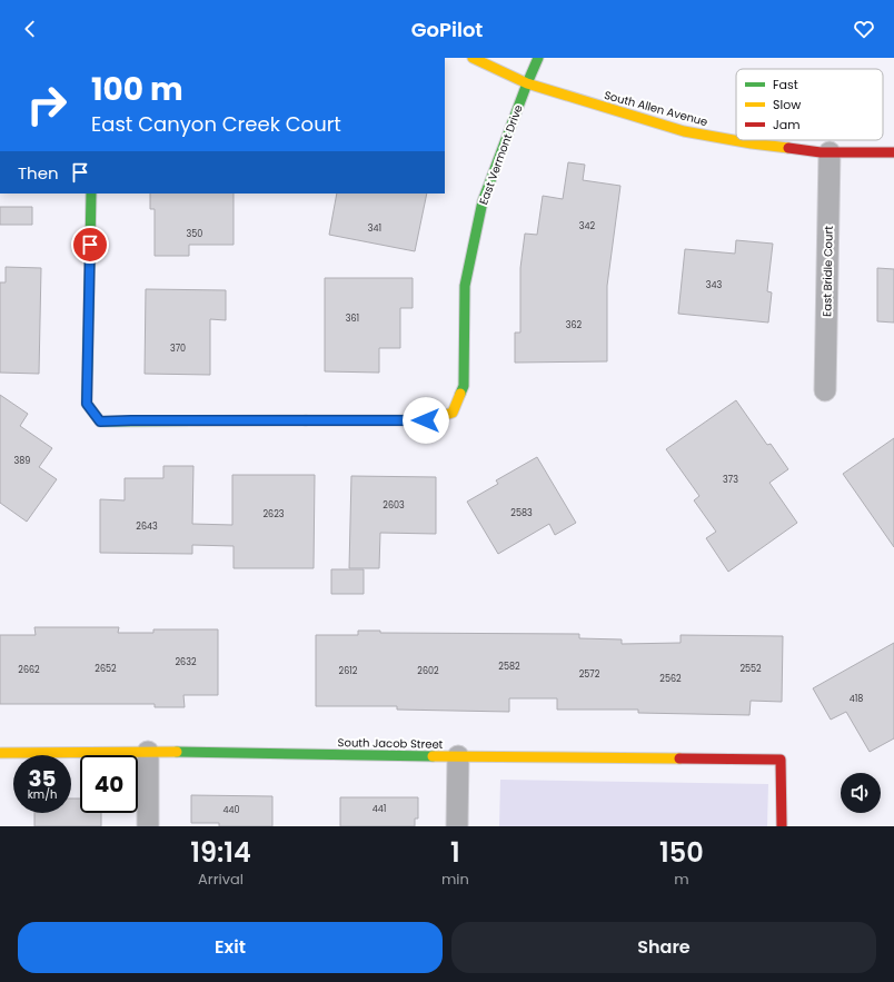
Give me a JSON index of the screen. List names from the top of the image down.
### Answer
{
  "streets": {
    "street": [
      "South Allen Avenue",
      "East Vermont Drive",
      "East Bridle Court",
      "South Jacob Street"
    ]
  },
  "crossings": [
    ["South Allen Avenue", "East Vermont Drive"],
    ["South Allen Avenue", "East Bridle Court"]
  ],
  "house_numbers": [
    "342",
    "341",
    "350",
    "343",
    "361",
    "362",
    "370",
    "389",
    "373",
    "2603",
    "2583",
    "2623",
    "2643",
    "2632",
    "2582",
    "2652",
    "2552",
    "2662",
    "2612",
    "2602",
    "2572",
    "2562",
    "418",
    "441",
    "440"
  ],
  "legend": ["Fast", "Slow", "Jam"],
  "page": {
    "header": "GoPilot",
    "turn": ["100 m", "East Canyon Creek Court"],
    "then": "Then",
    "speed": "35 km/h",
    "limit": "40",
    "eta": [
      "19:14",
      "Arrival",
      "1",
      "min",
      "150",
      "m"
    ],
    "buttons": ["Exit", "Share"]
  }
}
